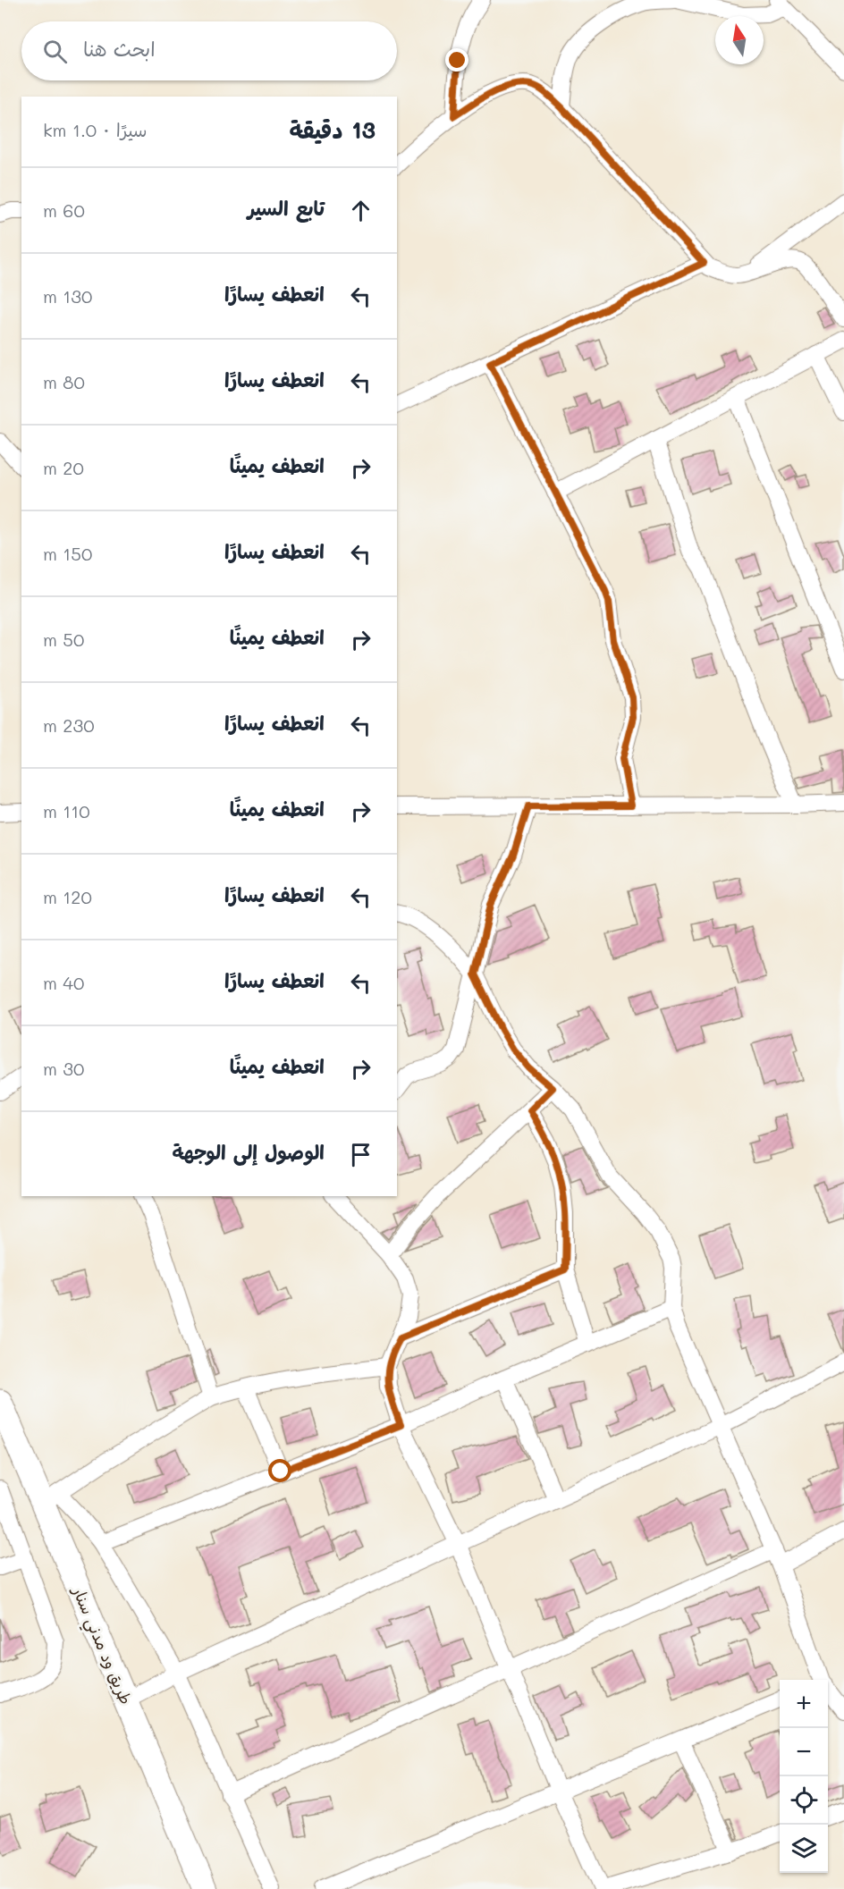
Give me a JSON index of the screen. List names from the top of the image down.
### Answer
{
  "streets": {
    "highway": ["طريق ود مدني سنار"]
  },
  "north": "top",
  "page": {
    "search": "ابحث هنا",
    "heading": ["13 دقيقة", "سيرًا · 1.0 km"],
    "list": [
      ["تابع السير", "60 m"],
      ["انعطف يسارًا", "130 m"],
      ["انعطف يسارًا", "80 m"],
      ["انعطف يمينًا", "20 m"],
      ["انعطف يسارًا", "150 m"],
      ["انعطف يمينًا", "50 m"],
      ["انعطف يسارًا", "230 m"],
      ["انعطف يمينًا", "110 m"],
      ["انعطف يسارًا", "120 m"],
      ["انعطف يسارًا", "40 m"],
      ["انعطف يمينًا", "30 m"],
      "الوصول إلى الوجهة"
    ],
    "map_buttons": ["+", "−"]
  }
}
